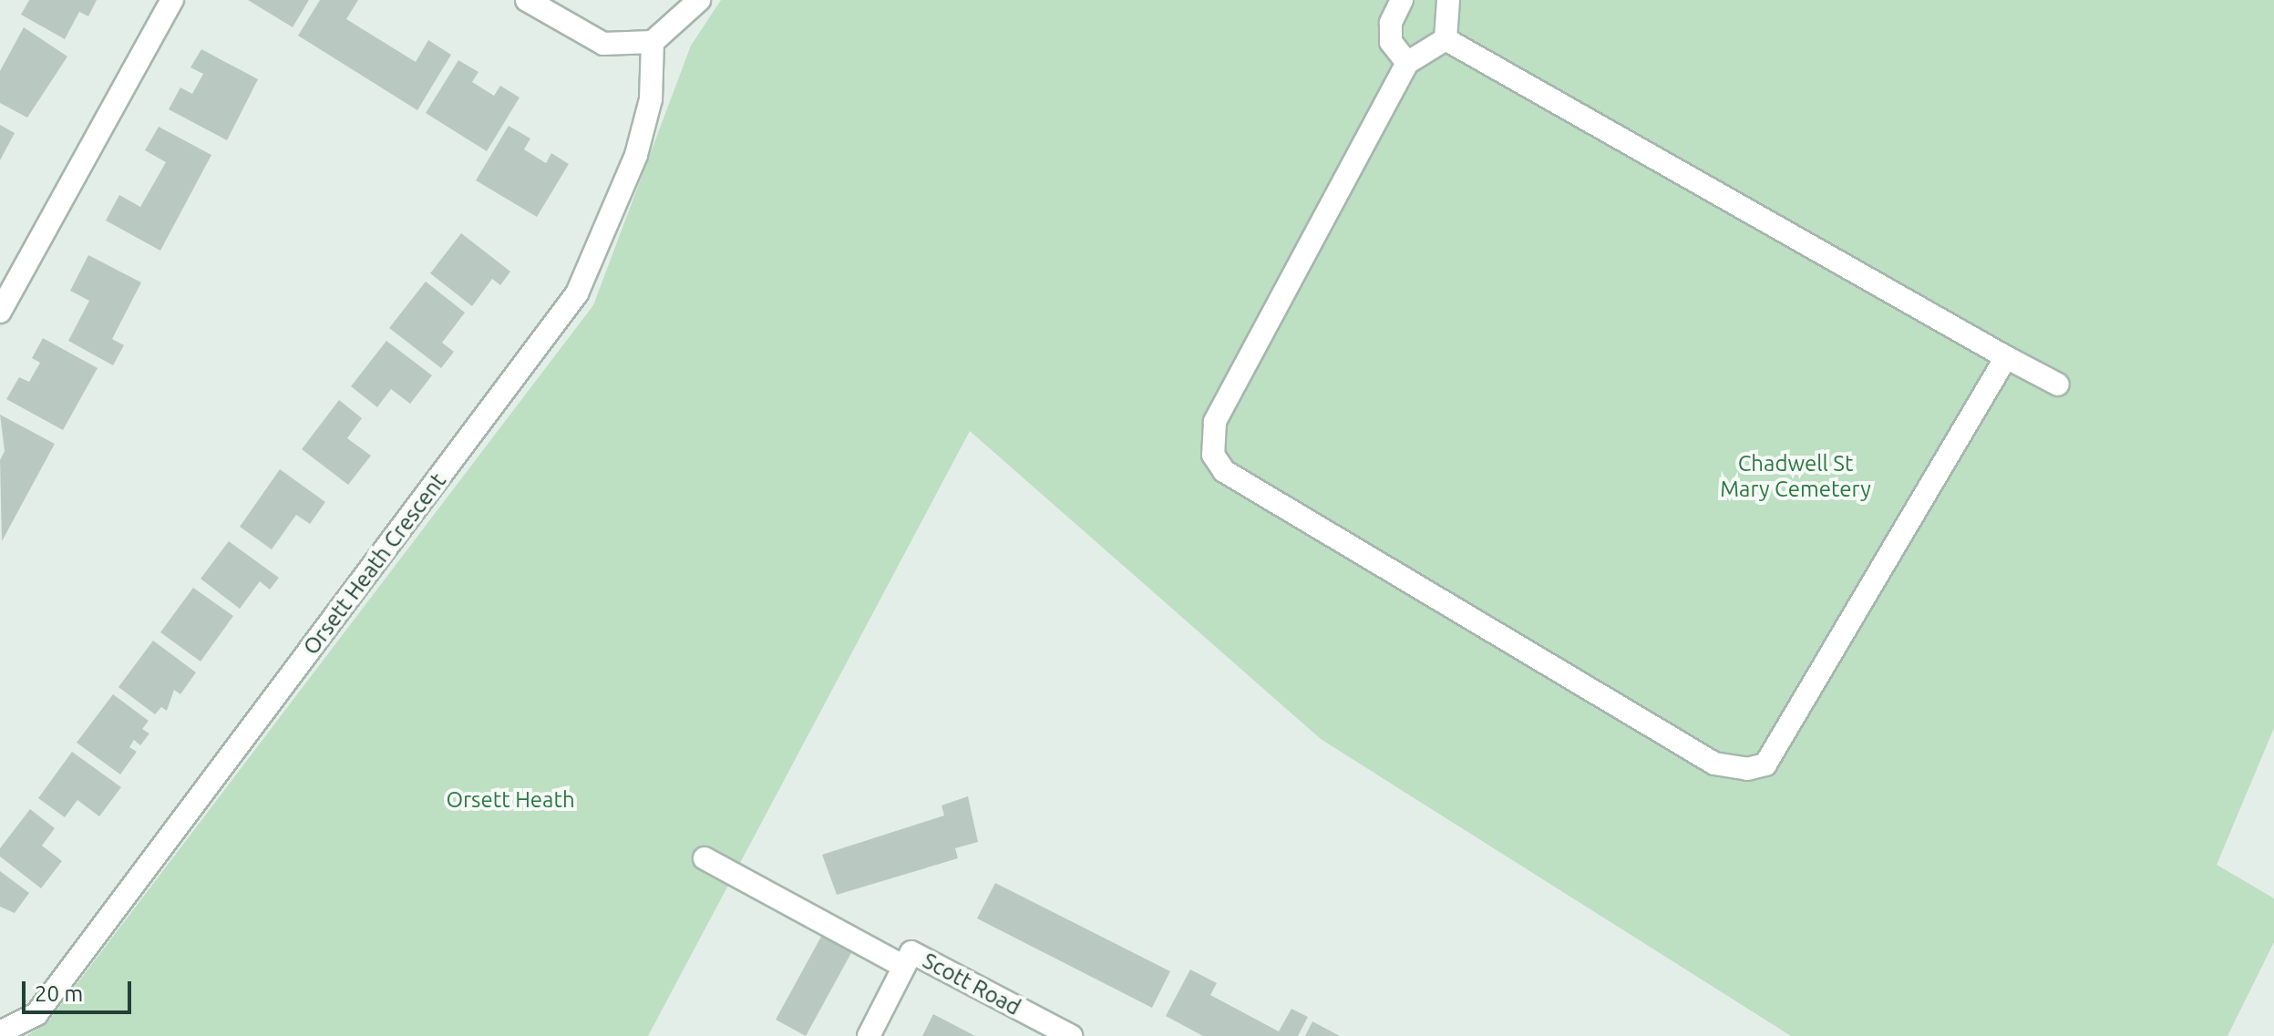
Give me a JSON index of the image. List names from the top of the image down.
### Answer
{
  "streets": {
    "street": ["Orsett Heath Crescent", "Scott Road"]
  },
  "parks": ["Chadwell St Mary Cemetery", "Orsett Heath"],
  "scale_bar": "20 m"
}
